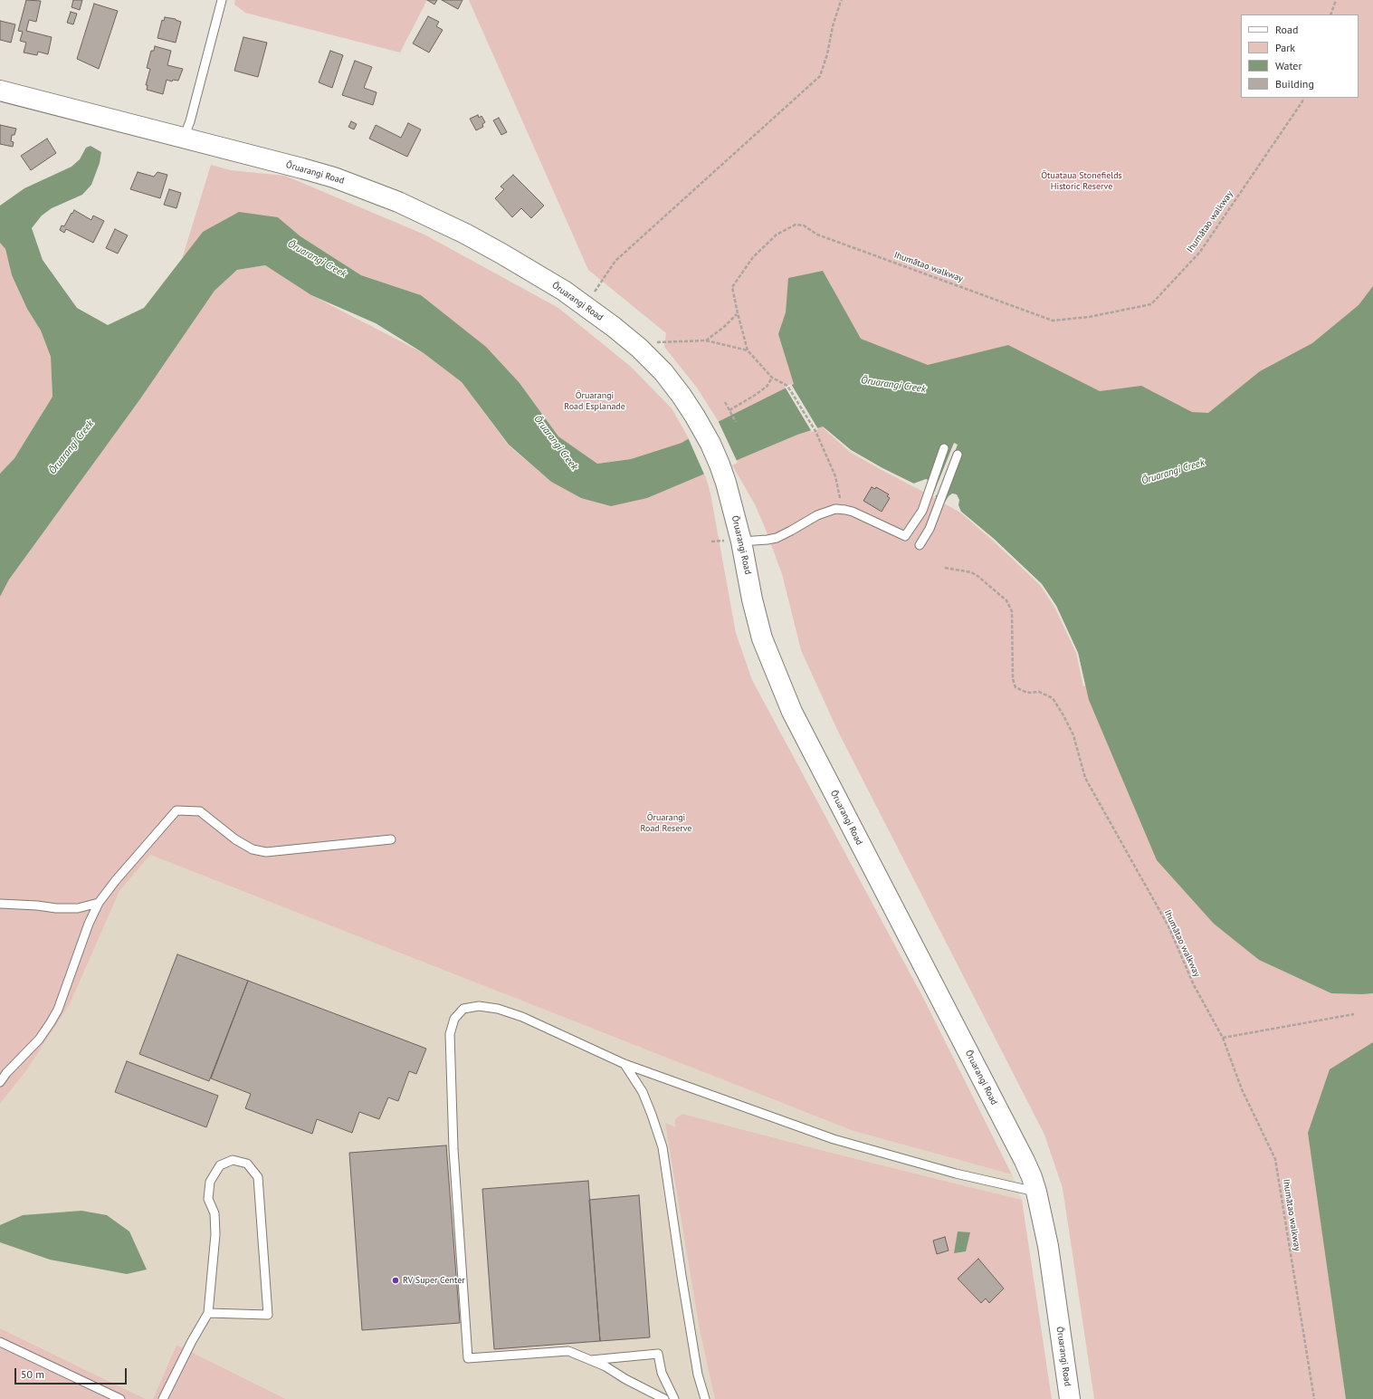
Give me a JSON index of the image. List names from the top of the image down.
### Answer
{
  "streets": {
    "street": ["Ōruarangi Road"],
    "path": ["Ihumātao walkway"]
  },
  "water": ["Ōruarangi Creek"],
  "parks": ["Ōtuataua Stonefields Historic Reserve", "Ōruarangi Road Esplanade", "Ōruarangi Road Reserve"],
  "places": ["RV Super Center"],
  "legend": [
    "Road",
    "Park",
    "Water",
    "Building"
  ],
  "scale_bar": "50 m"
}
